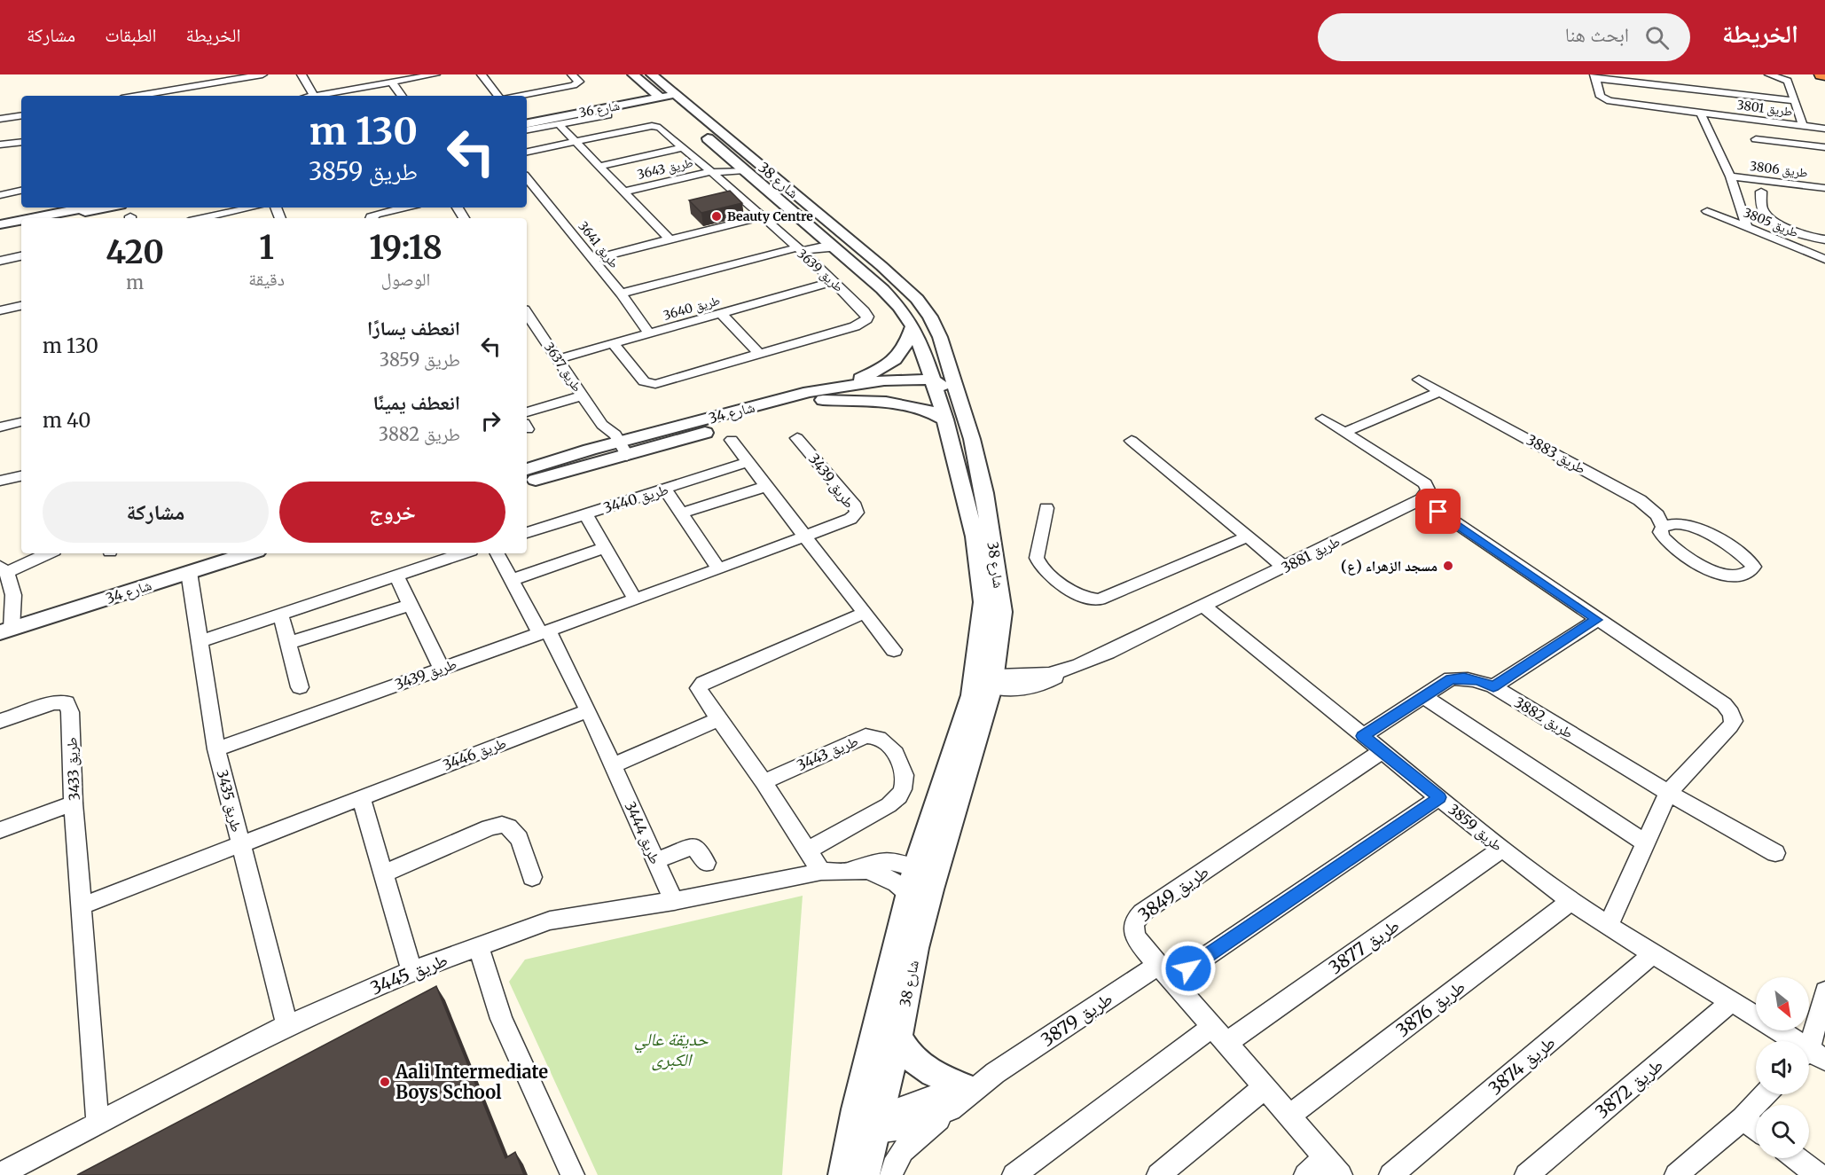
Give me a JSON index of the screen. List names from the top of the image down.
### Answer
{
  "streets": {
    "street": [
      "طريق 3801",
      "شارع 36",
      "طريق 3643",
      "طريق 3806",
      "شارع 38",
      "طريق 3805",
      "طريق 3641",
      "طريق 3639",
      "طريق 3640",
      "طريق 3637",
      "شارع 34",
      "طريق 3883",
      "طريق 3439",
      "طريق 3440",
      "طريق 3881",
      "طريق 3882",
      "طريق 3443",
      "طريق 3446",
      "طريق 3433",
      "طريق 3435",
      "طريق 3859",
      "طريق 3444",
      "طريق 3849",
      "طريق 3877",
      "طريق 3445",
      "طريق 3876",
      "طريق 3879",
      "طريق 3874",
      "طريق 3872"
    ]
  },
  "crossings": [
    ["شارع 36", "طريق 3643"],
    ["شارع 36", "شارع 38"],
    ["طريق 3643", "شارع 38"],
    ["شارع 38", "شارع 34"],
    ["شارع 38", "طريق 3881"],
    ["طريق 3641", "طريق 3639"],
    ["طريق 3641", "طريق 3640"],
    ["طريق 3639", "طريق 3640"],
    ["طريق 3640", "طريق 3637"],
    ["طريق 3637", "شارع 34"],
    ["شارع 34", "طريق 3435"],
    ["طريق 3439", "طريق 3435"],
    ["طريق 3439", "طريق 3444"],
    ["طريق 3881", "طريق 3859"],
    ["طريق 3882", "طريق 3859"],
    ["طريق 3446", "طريق 3435"],
    ["طريق 3446", "طريق 3444"],
    ["طريق 3433", "طريق 3445"],
    ["طريق 3435", "طريق 3445"],
    ["طريق 3859", "طريق 3849"],
    ["طريق 3859", "طريق 3877"],
    ["طريق 3859", "طريق 3876"],
    ["طريق 3859", "طريق 3879"],
    ["طريق 3859", "طريق 3874"],
    ["طريق 3859", "طريق 3872"],
    ["طريق 3444", "طريق 3445"],
    ["طريق 3849", "طريق 3877"],
    ["طريق 3849", "طريق 3876"],
    ["طريق 3849", "طريق 3879"]
  ],
  "parks": ["حديقة عالي الكبرى"],
  "places": ["Beauty Centre", "مسجد الزهراء (ع)", "Aali Intermediate Boys School"],
  "north": "bottom right",
  "page": {
    "header": "الخريطة",
    "search": "ابحث هنا",
    "nav": ["الخريطة", "الطبقات", "مشاركة"],
    "turn": ["130 m", "طريق 3859"],
    "eta": [
      "19:18",
      "الوصول",
      "1",
      "دقيقة",
      "420",
      "m"
    ],
    "list": [
      {
        "name": "انعطف يسارًا",
        "note": "طريق 3859",
        "value": "130 m"
      },
      {
        "name": "انعطف يمينًا",
        "note": "طريق 3882",
        "value": "40 m"
      }
    ],
    "buttons": ["خروج", "مشاركة"]
  }
}
